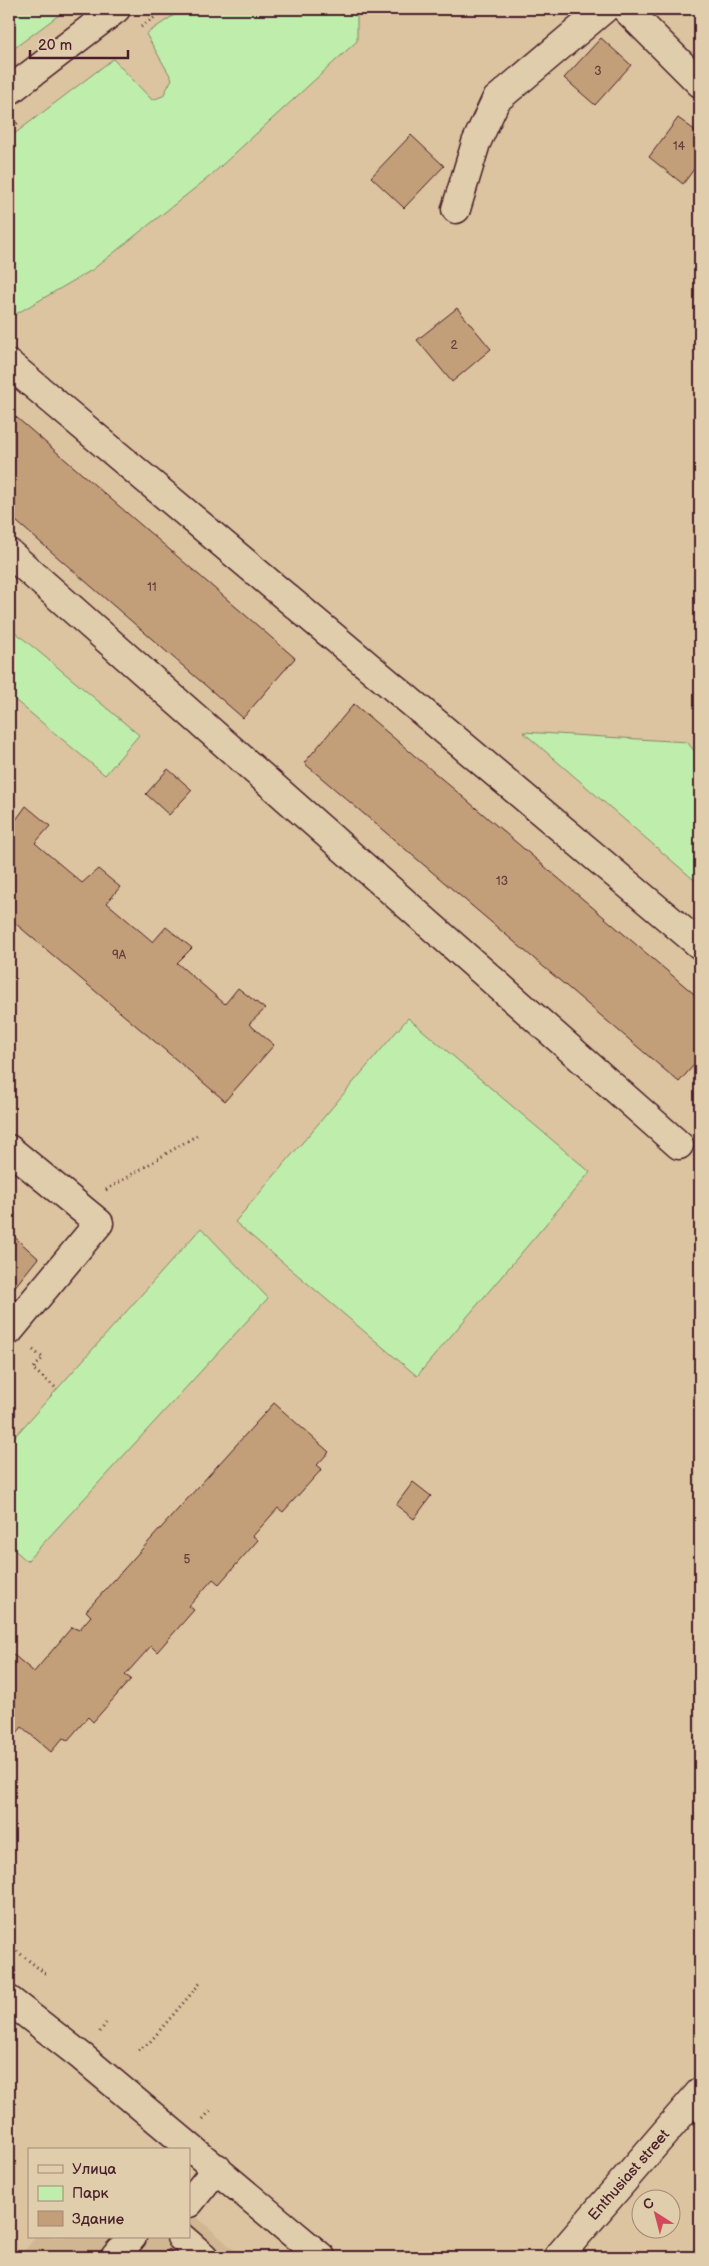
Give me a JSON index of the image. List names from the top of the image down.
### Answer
{
  "streets": {
    "street": ["Enthusiast street"]
  },
  "house_numbers": [
    "3",
    "14",
    "2",
    "11",
    "13",
    "9А",
    "5"
  ],
  "legend": ["Улица", "Парк", "Здание"],
  "scale_bar": "20 m",
  "north": "top left"
}
